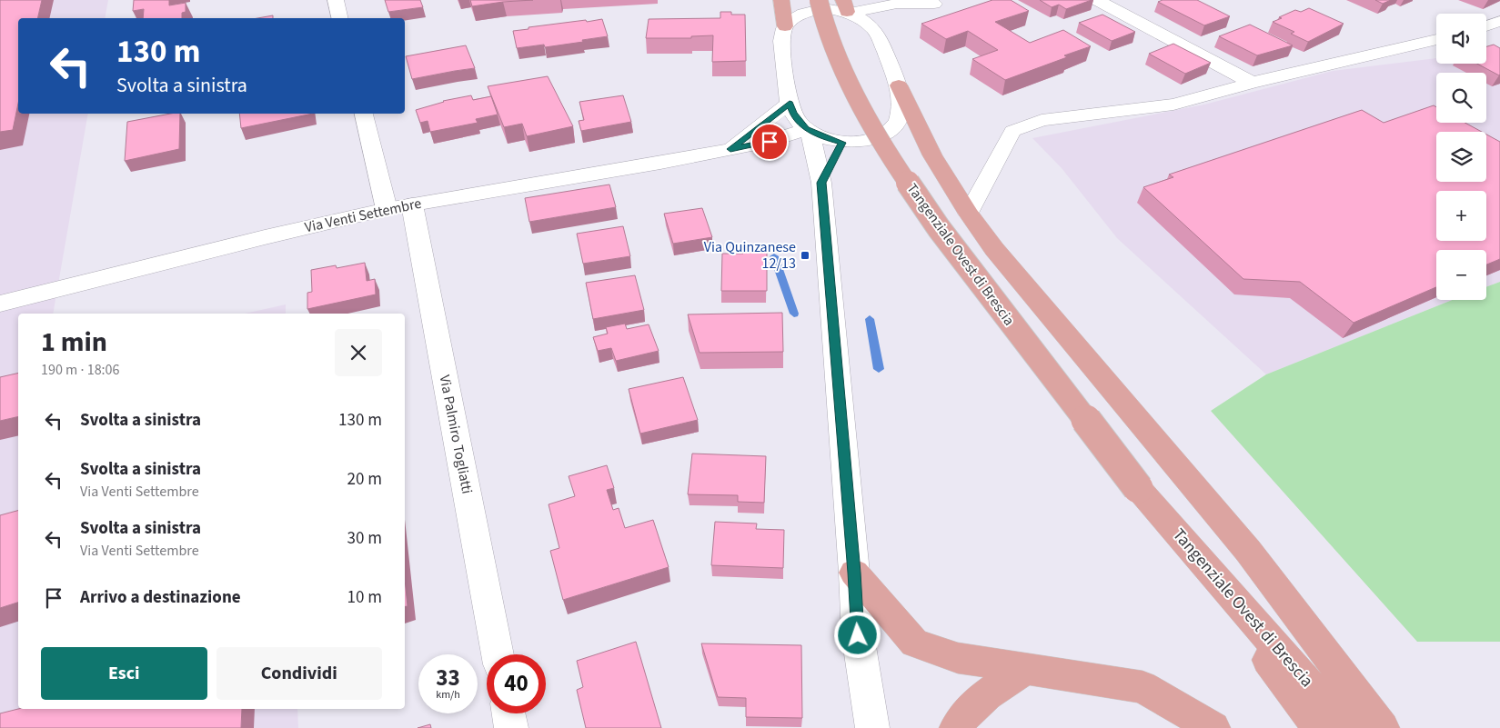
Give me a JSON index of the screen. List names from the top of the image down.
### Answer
{
  "streets": {
    "main road": ["Tangenziale Ovest di Brescia"],
    "street": ["Via Venti Settembre", "Via Palmiro Togliatti"]
  },
  "crossings": [
    ["Via Venti Settembre", "Via Palmiro Togliatti"]
  ],
  "places": {
    "transit": ["Via Quinzanese 12/13"]
  },
  "page": {
    "map_buttons": ["+", "−"],
    "turn": ["130 m", "Svolta a sinistra"],
    "heading": ["1 min", "190 m · 18:06"],
    "list": [
      {
        "name": "Svolta a sinistra",
        "value": "130 m"
      },
      {
        "name": "Svolta a sinistra",
        "note": "Via Venti Settembre",
        "value": "20 m"
      },
      {
        "name": "Svolta a sinistra",
        "note": "Via Venti Settembre",
        "value": "30 m"
      },
      {
        "name": "Arrivo a destinazione",
        "value": "10 m"
      }
    ],
    "buttons": ["Esci", "Condividi"],
    "speed": "33 km/h",
    "limit": "40"
  }
}
